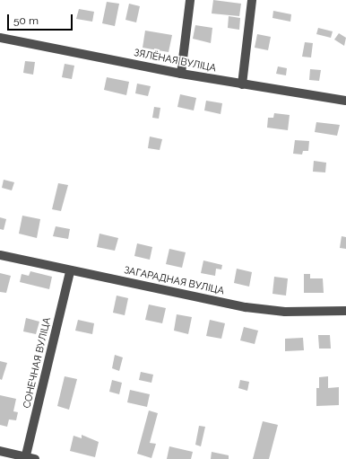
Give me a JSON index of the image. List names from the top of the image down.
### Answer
{
  "streets": {
    "street": ["ЗЯЛЁНАЯ ВУЛІЦА", "ЗАГАРАДНАЯ ВУЛІЦА", "СОНЕЧНАЯ ВУЛІЦА"]
  },
  "crossings": [
    ["ЗАГАРАДНАЯ ВУЛІЦА", "СОНЕЧНАЯ ВУЛІЦА"]
  ],
  "scale_bar": "50 m"
}
